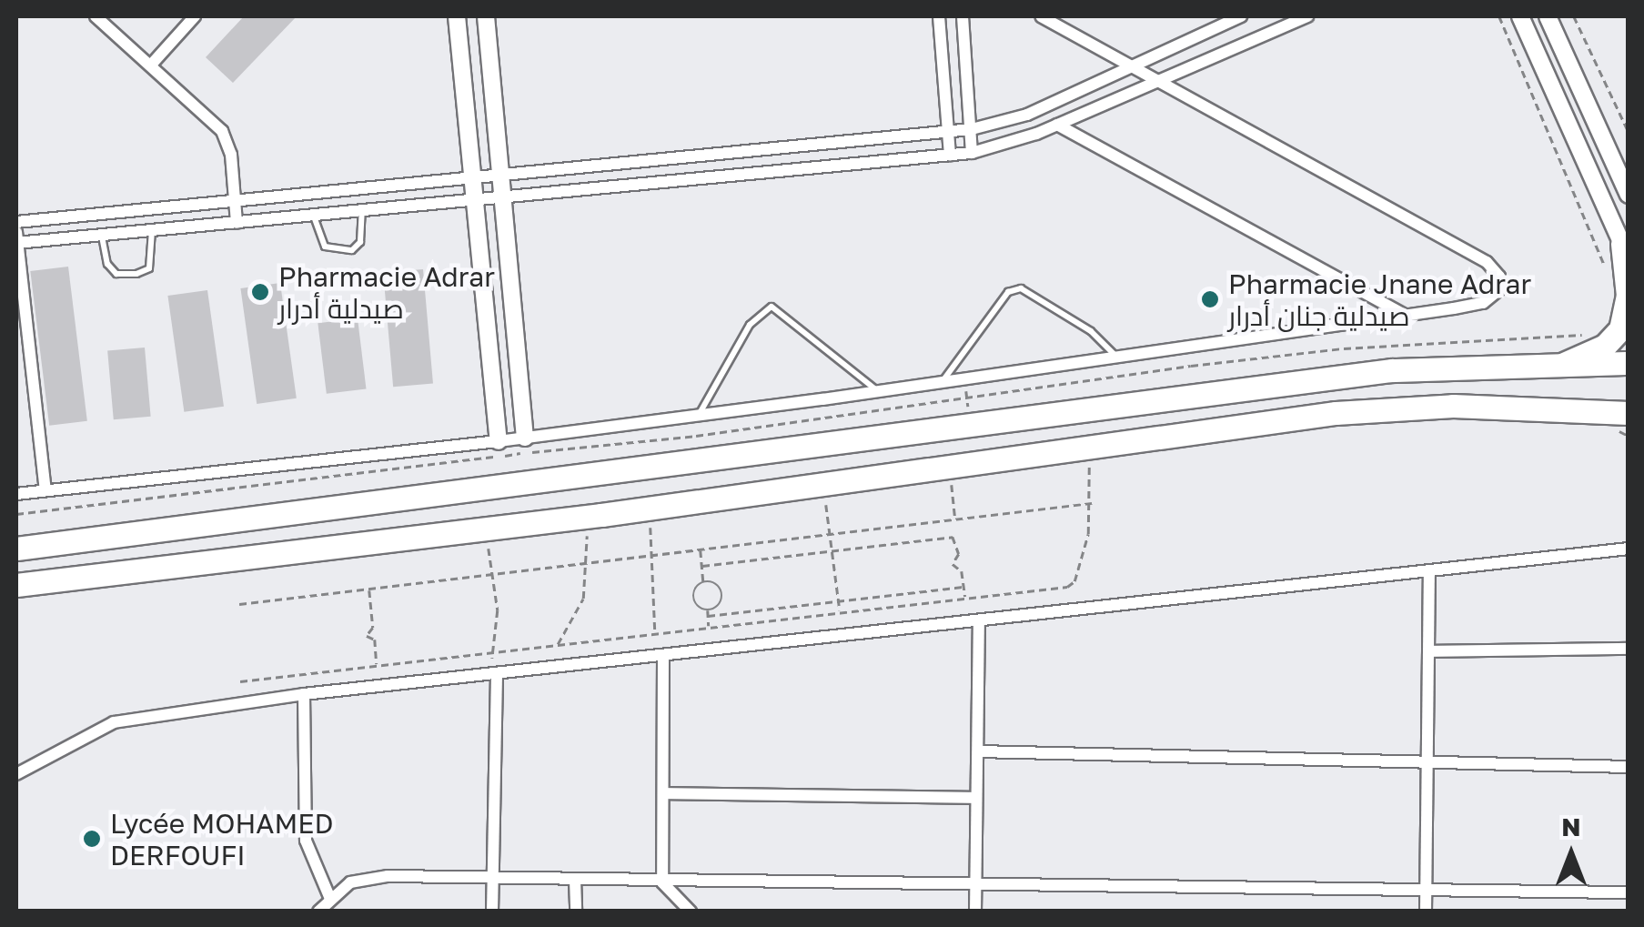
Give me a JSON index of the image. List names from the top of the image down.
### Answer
{
  "places": ["Pharmacie Adrar صيدلية أدرار", "Pharmacie Jnane Adrar صيدلية جنان أدرار", "Lycée MOHAMED DERFOUFI"],
  "north": "top"
}
